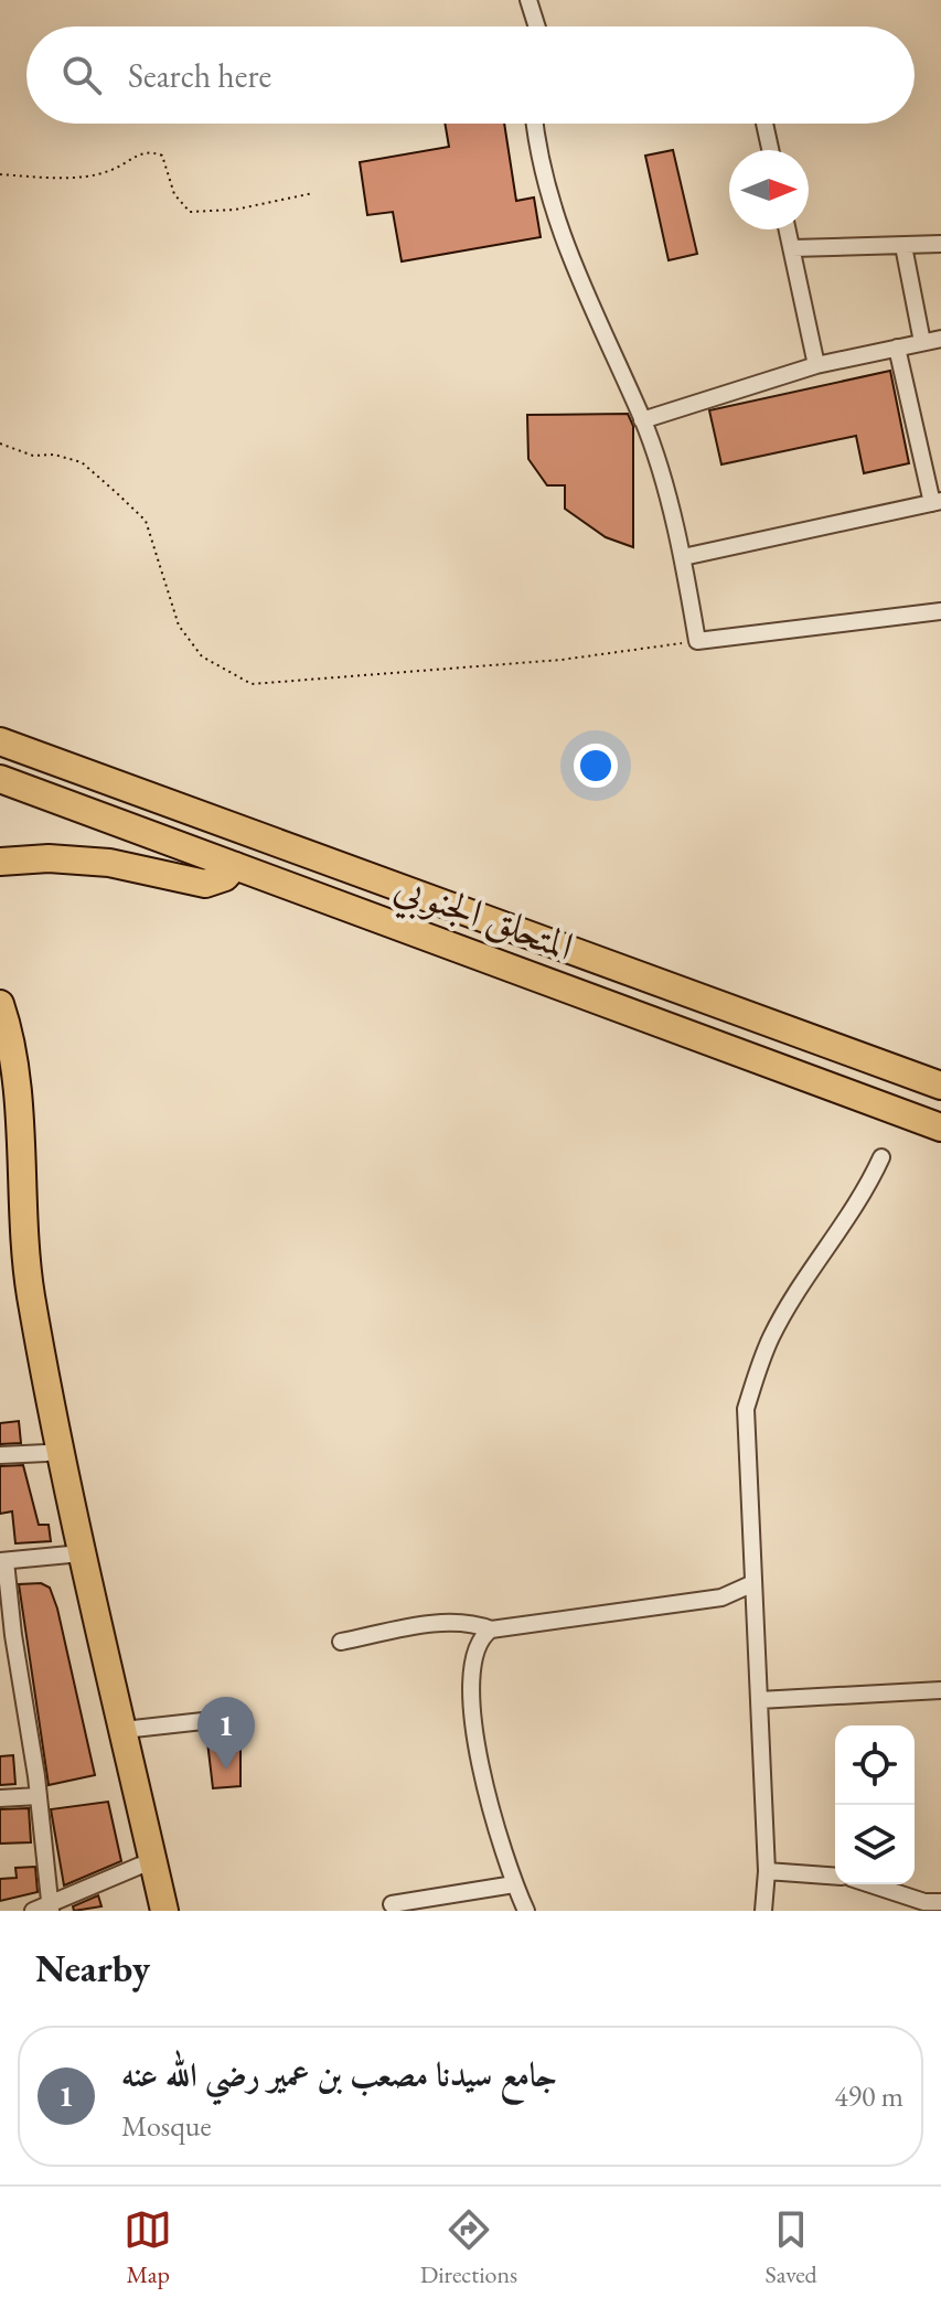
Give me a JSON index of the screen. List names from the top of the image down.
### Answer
{
  "streets": {
    "main road": ["المتحلق الجنوبي"]
  },
  "north": "right",
  "page": {
    "search": "Search here",
    "pins": "1",
    "heading": "Nearby",
    "list": [
      {
        "mark": "1",
        "name": "جامع سيدنا مصعب بن عمير رضي الله عنه",
        "note": "Mosque",
        "value": "490 m"
      }
    ],
    "nav": ["Map", "Directions", "Saved"]
  }
}
